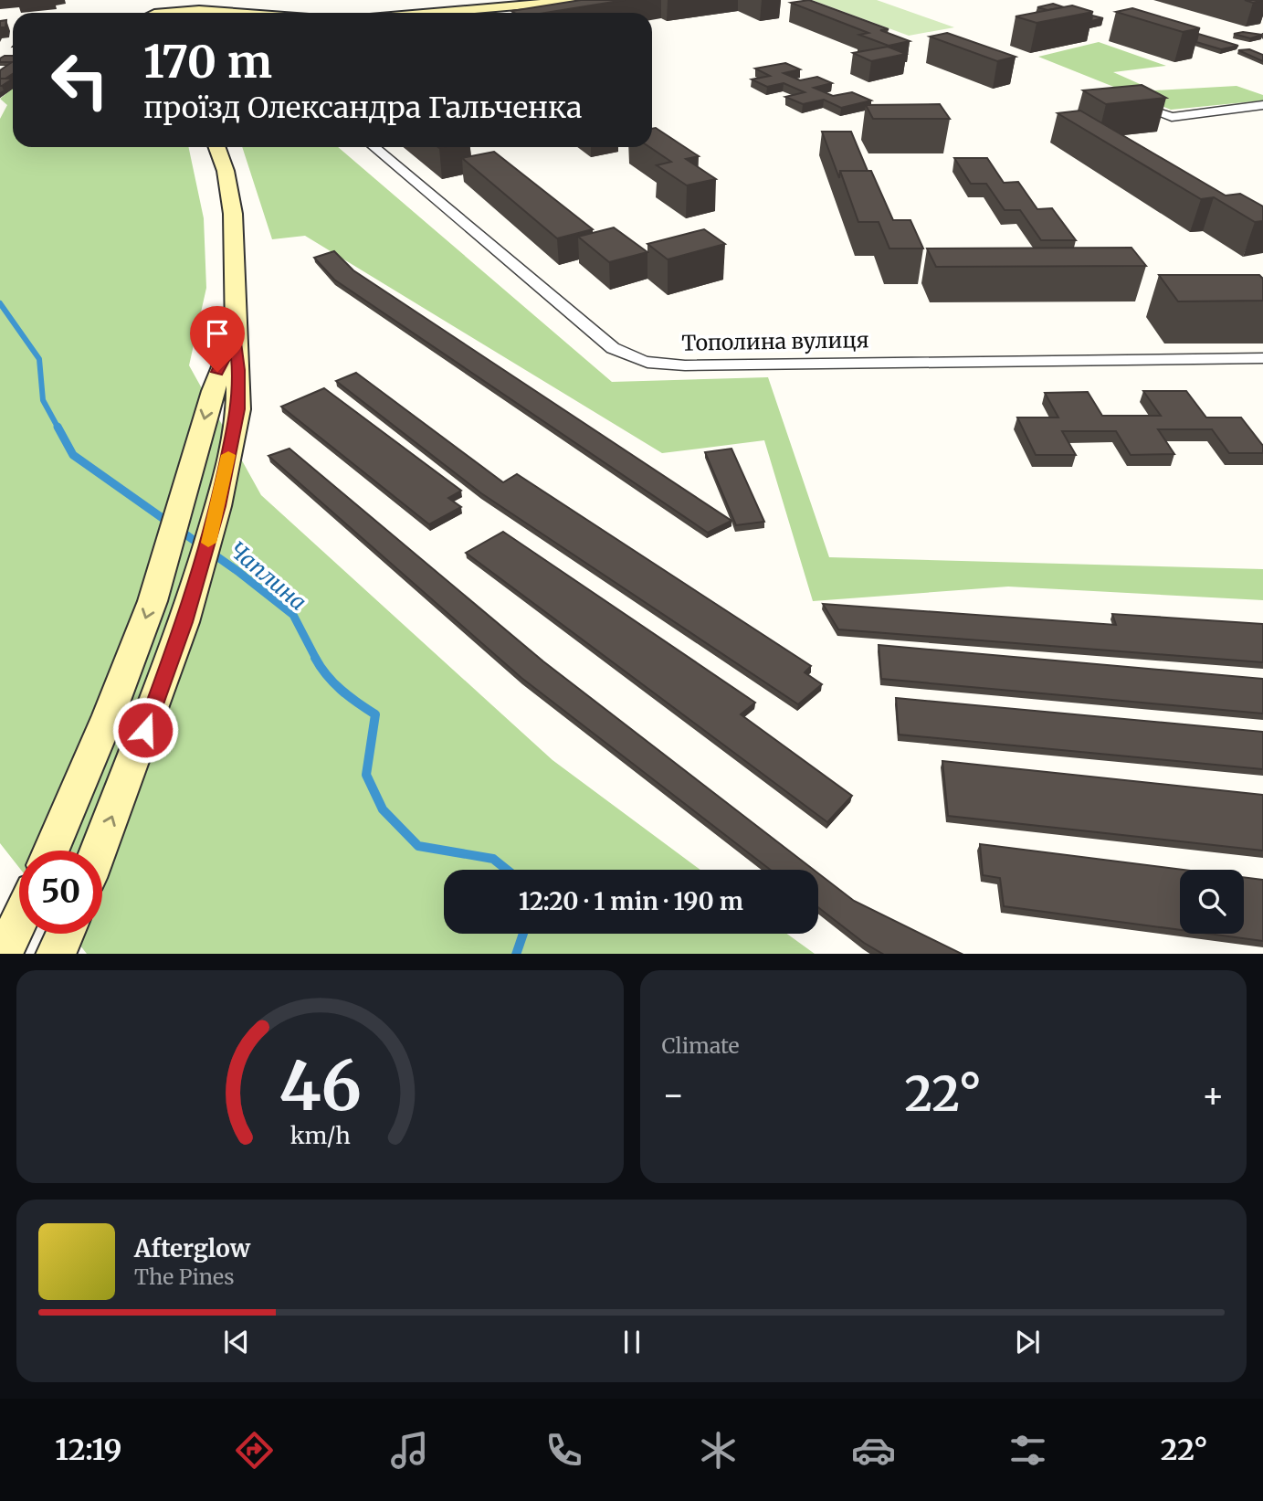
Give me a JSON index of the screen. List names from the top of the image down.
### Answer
{
  "streets": {
    "street": ["Тополина вулиця"]
  },
  "water": ["Чаплина"],
  "page": {
    "turn": ["170 m", "проїзд Олександра Гальченка"],
    "limit": "50",
    "trip": "12:20 · 1 min · 190 m",
    "tile": "Climate",
    "heat": ["−", "22°", "+"],
    "song": ["Afterglow", "The Pines"],
    "tabs": ["12:19", "22°"],
    "gauge": ["46", "km/h"]
  }
}
